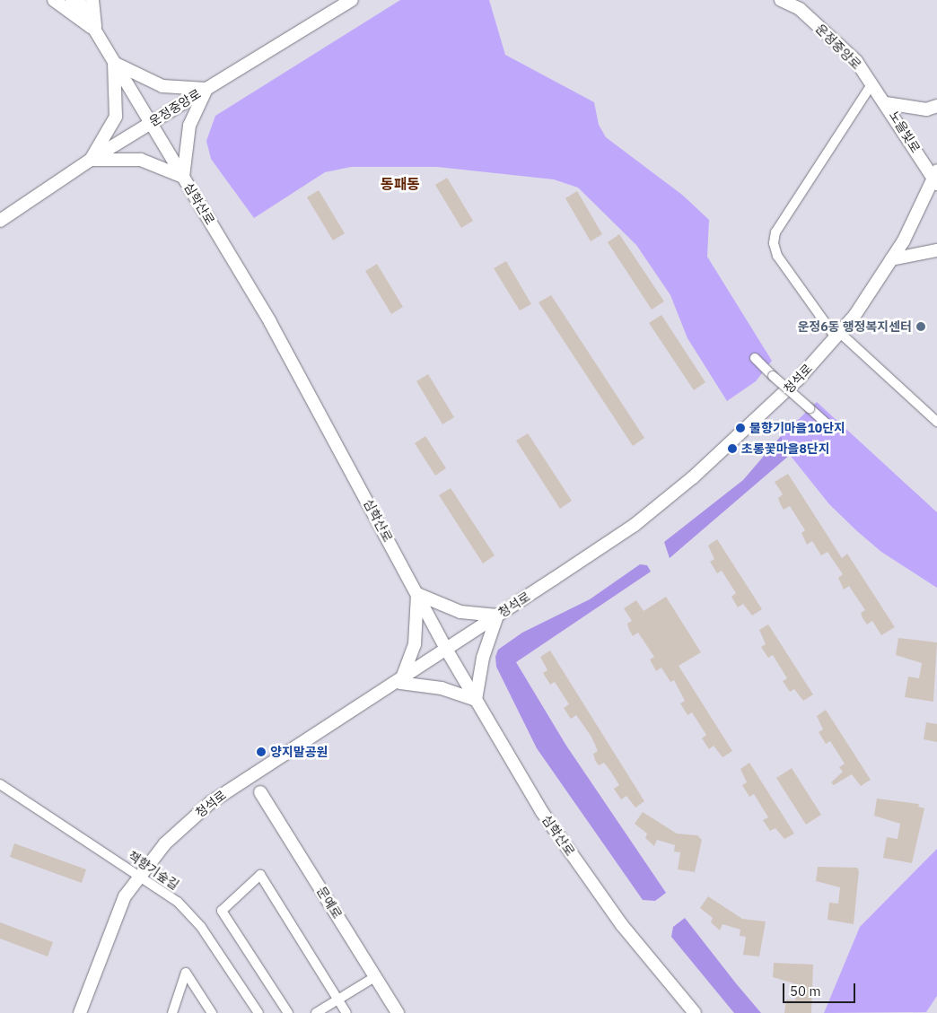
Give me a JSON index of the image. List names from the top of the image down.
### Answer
{
  "streets": {
    "street": [
      "운정중앙로",
      "노을빛로",
      "심학산로",
      "청석로",
      "책향기숲길",
      "문예로"
    ]
  },
  "crossings": [
    ["운정중앙로", "노을빛로"],
    ["운정중앙로", "심학산로"],
    ["노을빛로", "청석로"],
    ["심학산로", "청석로"],
    ["청석로", "책향기숲길"]
  ],
  "districts": ["동패동"],
  "places": [
    "운정6동 행정복지센터",
    "물향기마을10단지",
    "초롱꽃마을8단지",
    "양지말공원"
  ],
  "scale_bar": "50 m"
}
